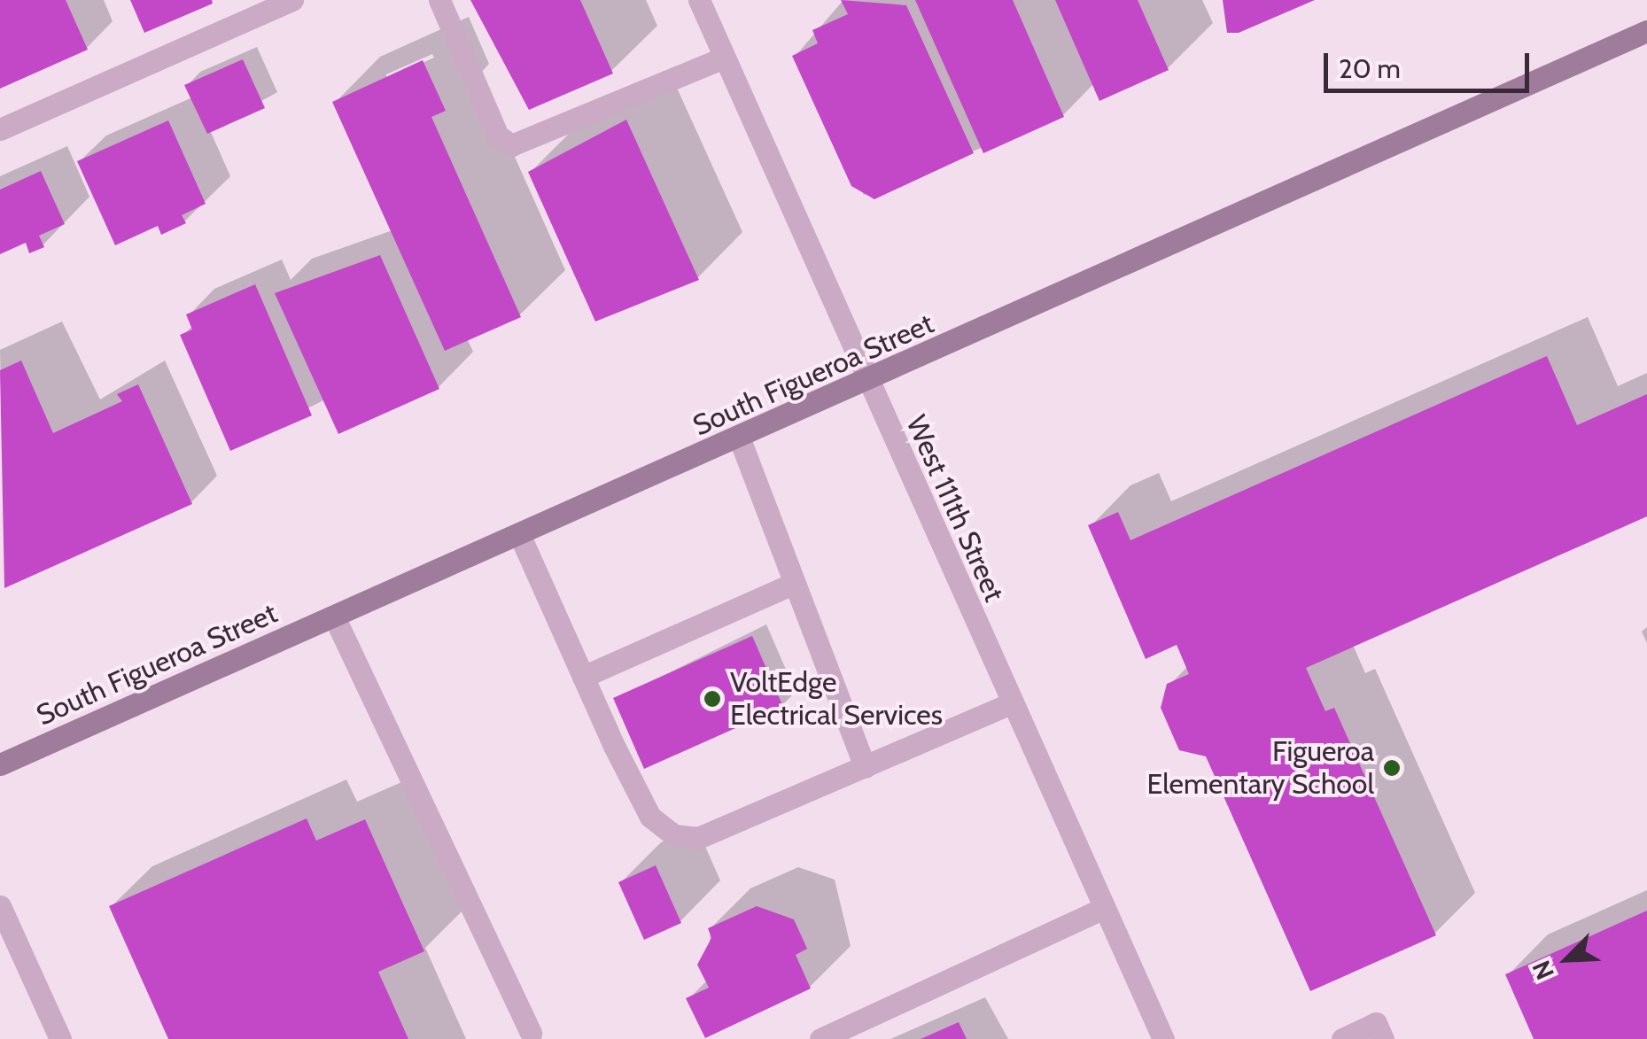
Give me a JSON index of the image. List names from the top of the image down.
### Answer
{
  "streets": {
    "main road": ["South Figueroa Street"],
    "street": ["West 111th Street"]
  },
  "crossings": [
    ["South Figueroa Street", "West 111th Street"]
  ],
  "places": ["VoltEdge Electrical Services", "Figueroa Elementary School"],
  "scale_bar": "20 m",
  "north": "bottom left"
}
